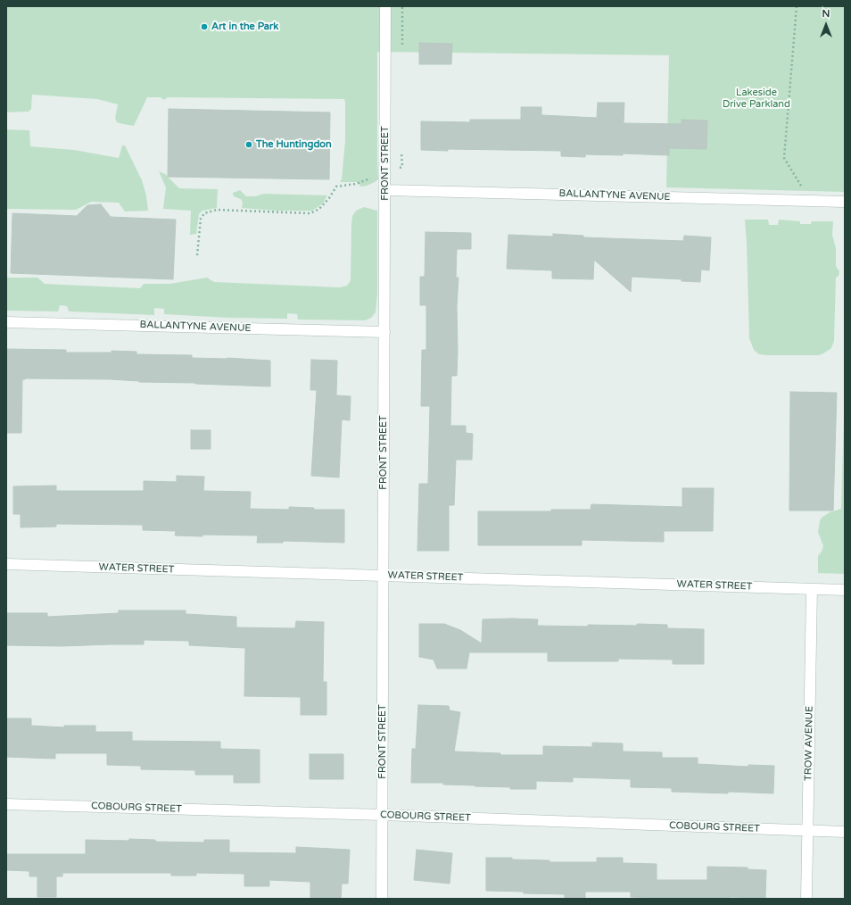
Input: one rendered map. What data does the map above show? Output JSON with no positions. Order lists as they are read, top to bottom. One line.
{"streets":{"street":["FRONT STREET","BALLANTYNE AVENUE","WATER STREET","TROW AVENUE","COBOURG STREET"]},"crossings":[["FRONT STREET","BALLANTYNE AVENUE"],["FRONT STREET","WATER STREET"],["FRONT STREET","COBOURG STREET"],["WATER STREET","TROW AVENUE"],["TROW AVENUE","COBOURG STREET"]],"parks":["Lakeside Drive Parkland"],"places":["Art in the Park","The Huntingdon"],"north":"top"}
